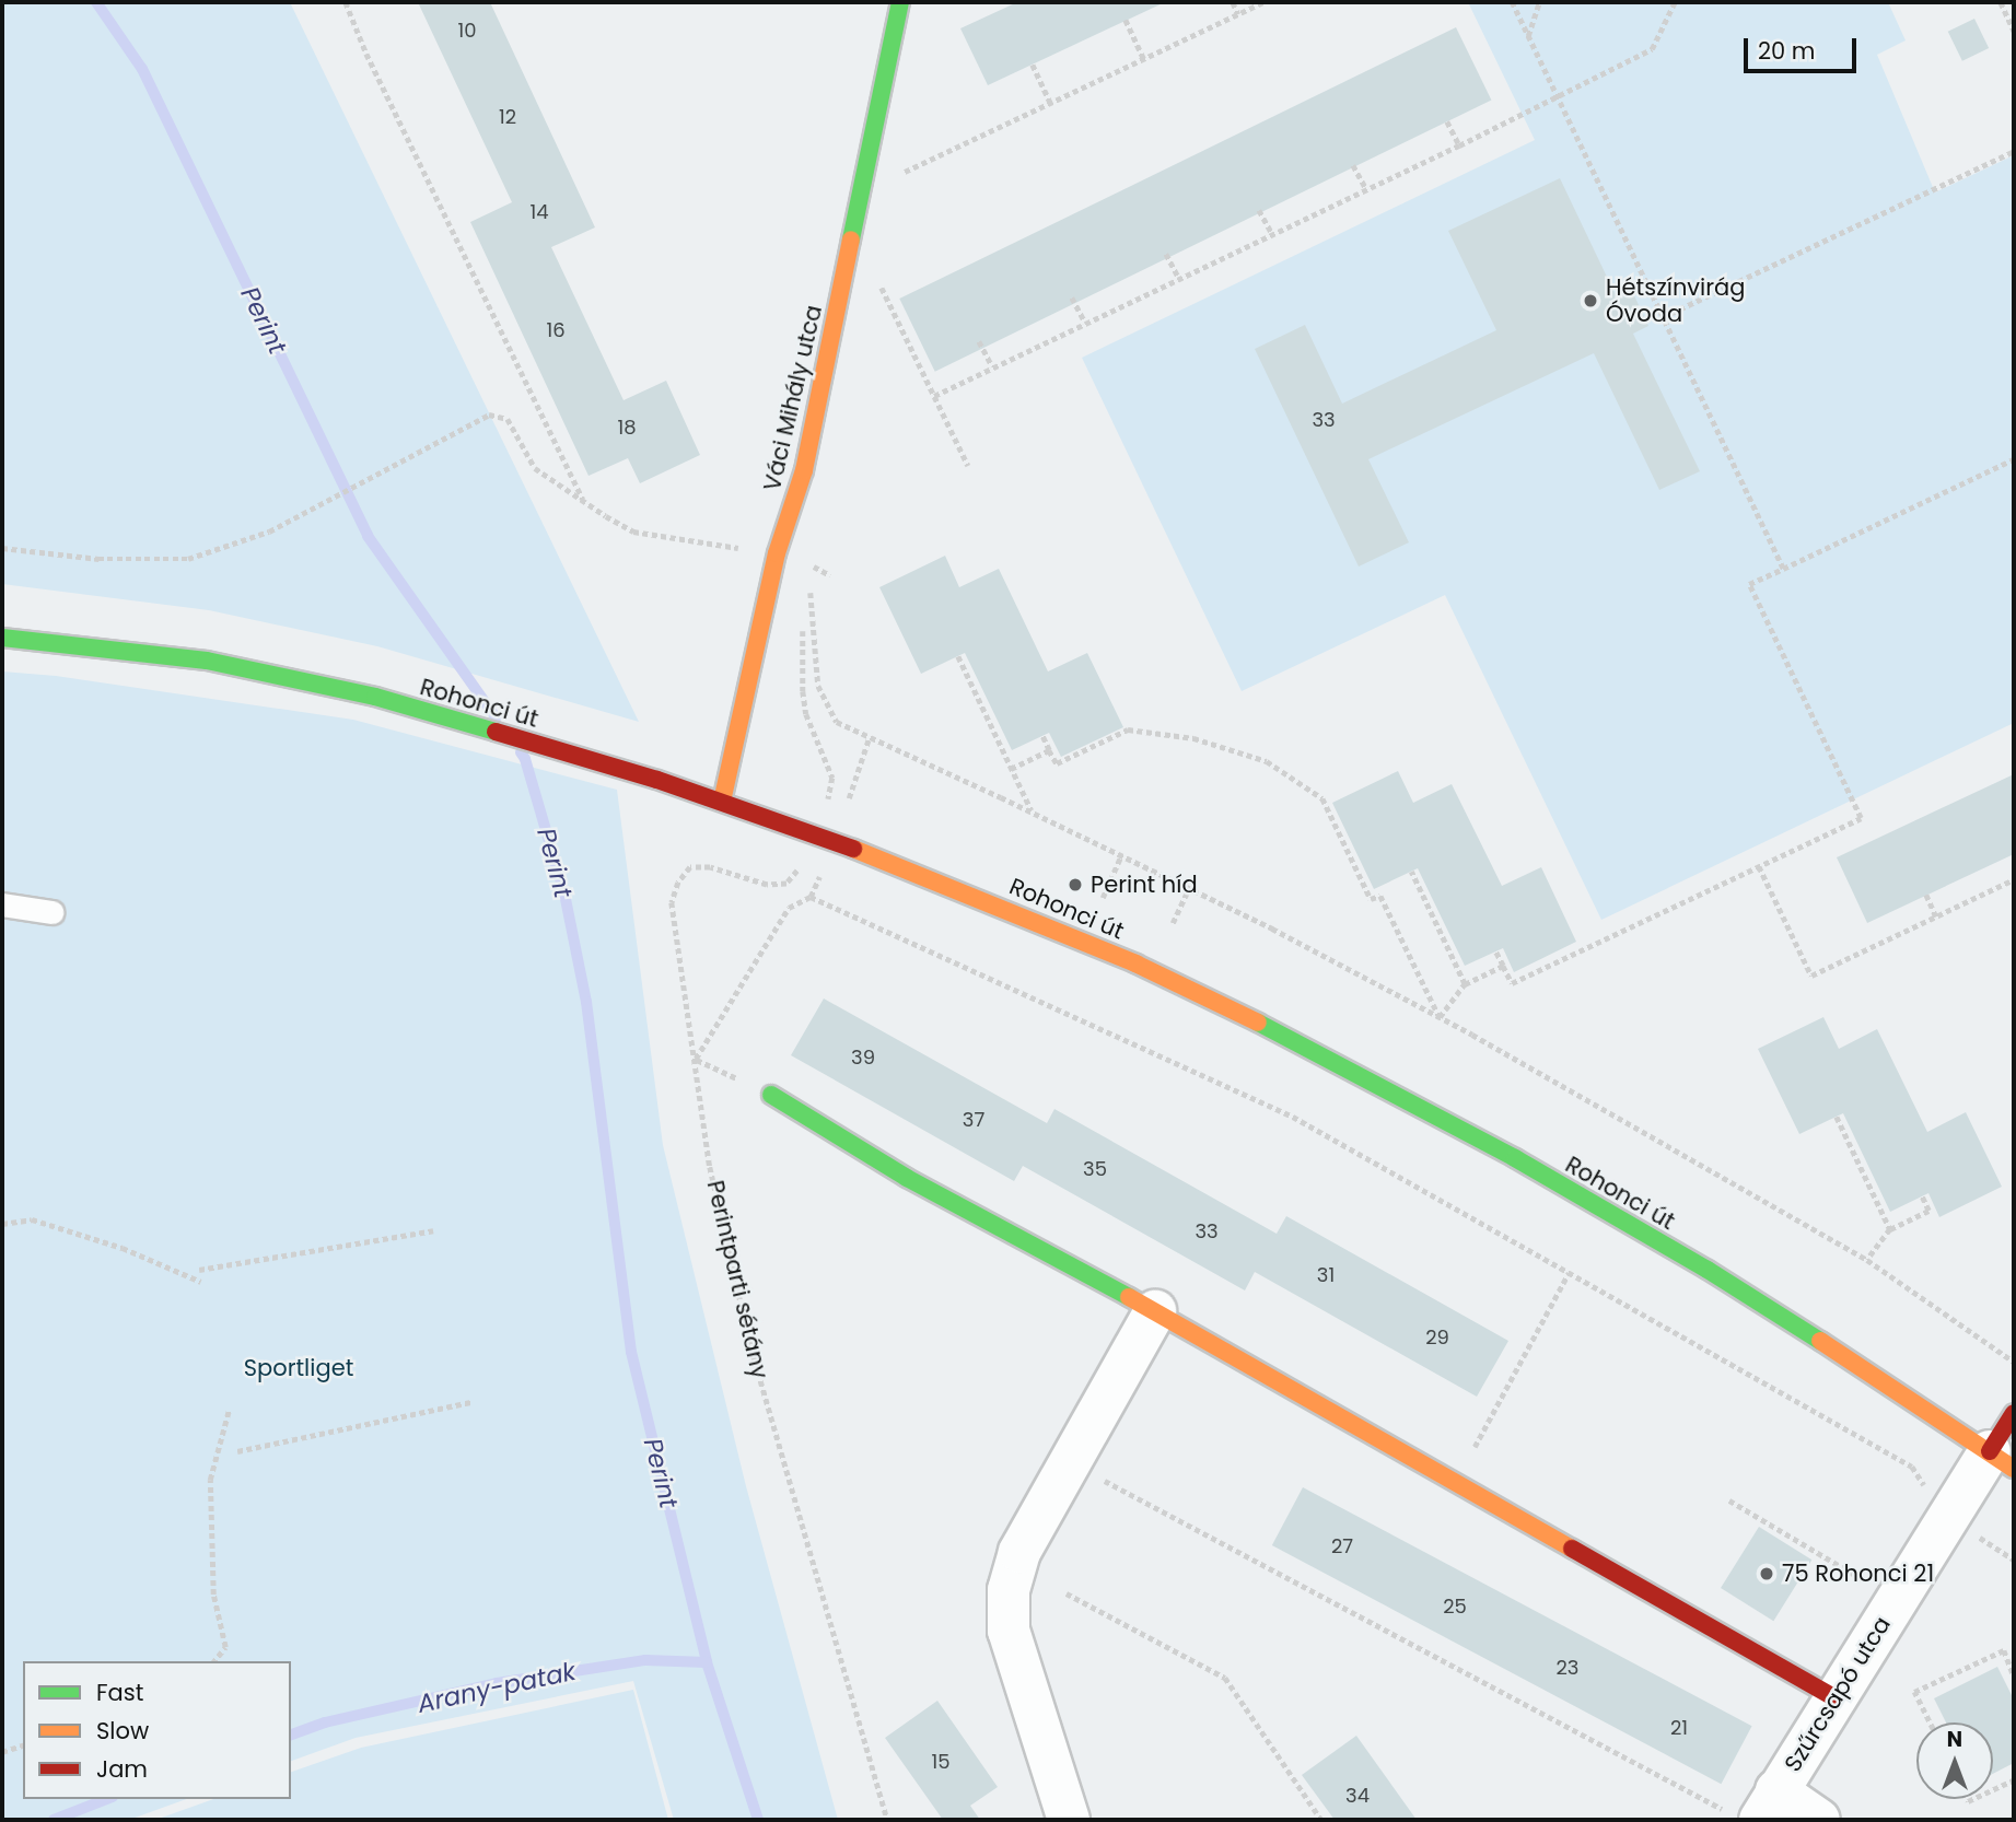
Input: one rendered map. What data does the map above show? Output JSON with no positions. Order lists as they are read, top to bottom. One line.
{"streets":{"main road":["Váci Mihály utca","Rohonci út","Szűrcsapó utca"],"path":["Perintparti sétány"]},"crossings":[["Váci Mihály utca","Rohonci út"],["Rohonci út","Szűrcsapó utca"]],"water":["Perint","Arany-patak"],"parks":["Sportliget"],"places":["Hétszínvirág Óvoda","Perint híd","75 Rohonci 21"],"house_numbers":["10","12","14","16","33","18","39","37","35","33","31","29","27","25","23","21","15","34"],"legend":["Fast","Slow","Jam"],"scale_bar":"20 m","north":"top"}
